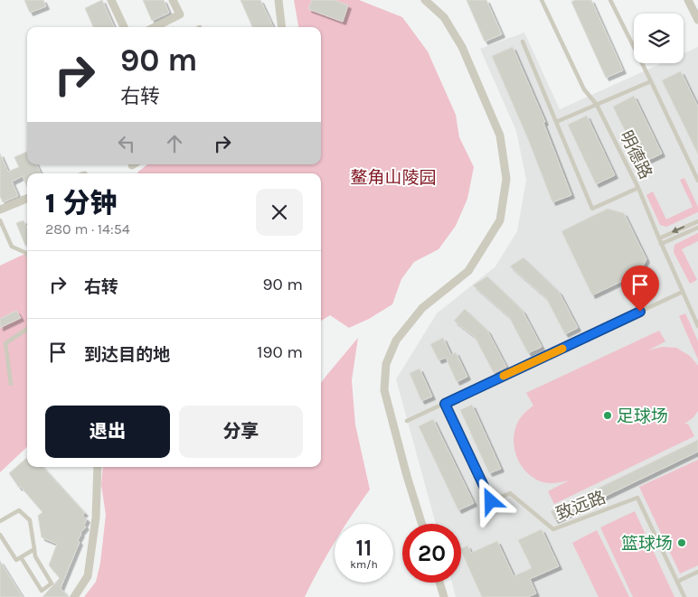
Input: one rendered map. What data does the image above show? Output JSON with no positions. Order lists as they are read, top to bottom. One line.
{"streets":{"lane":["明德路","致远路"]},"parks":["鳌角山陵园"],"places":["足球场","篮球场"],"page":{"turn":["90 m","右转"],"heading":["1 分钟","280 m · 14:54"],"list":[{"name":"右转","value":"90 m"},{"name":"到达目的地","value":"190 m"}],"buttons":["退出","分享"],"speed":"11 km/h","limit":"20"}}
